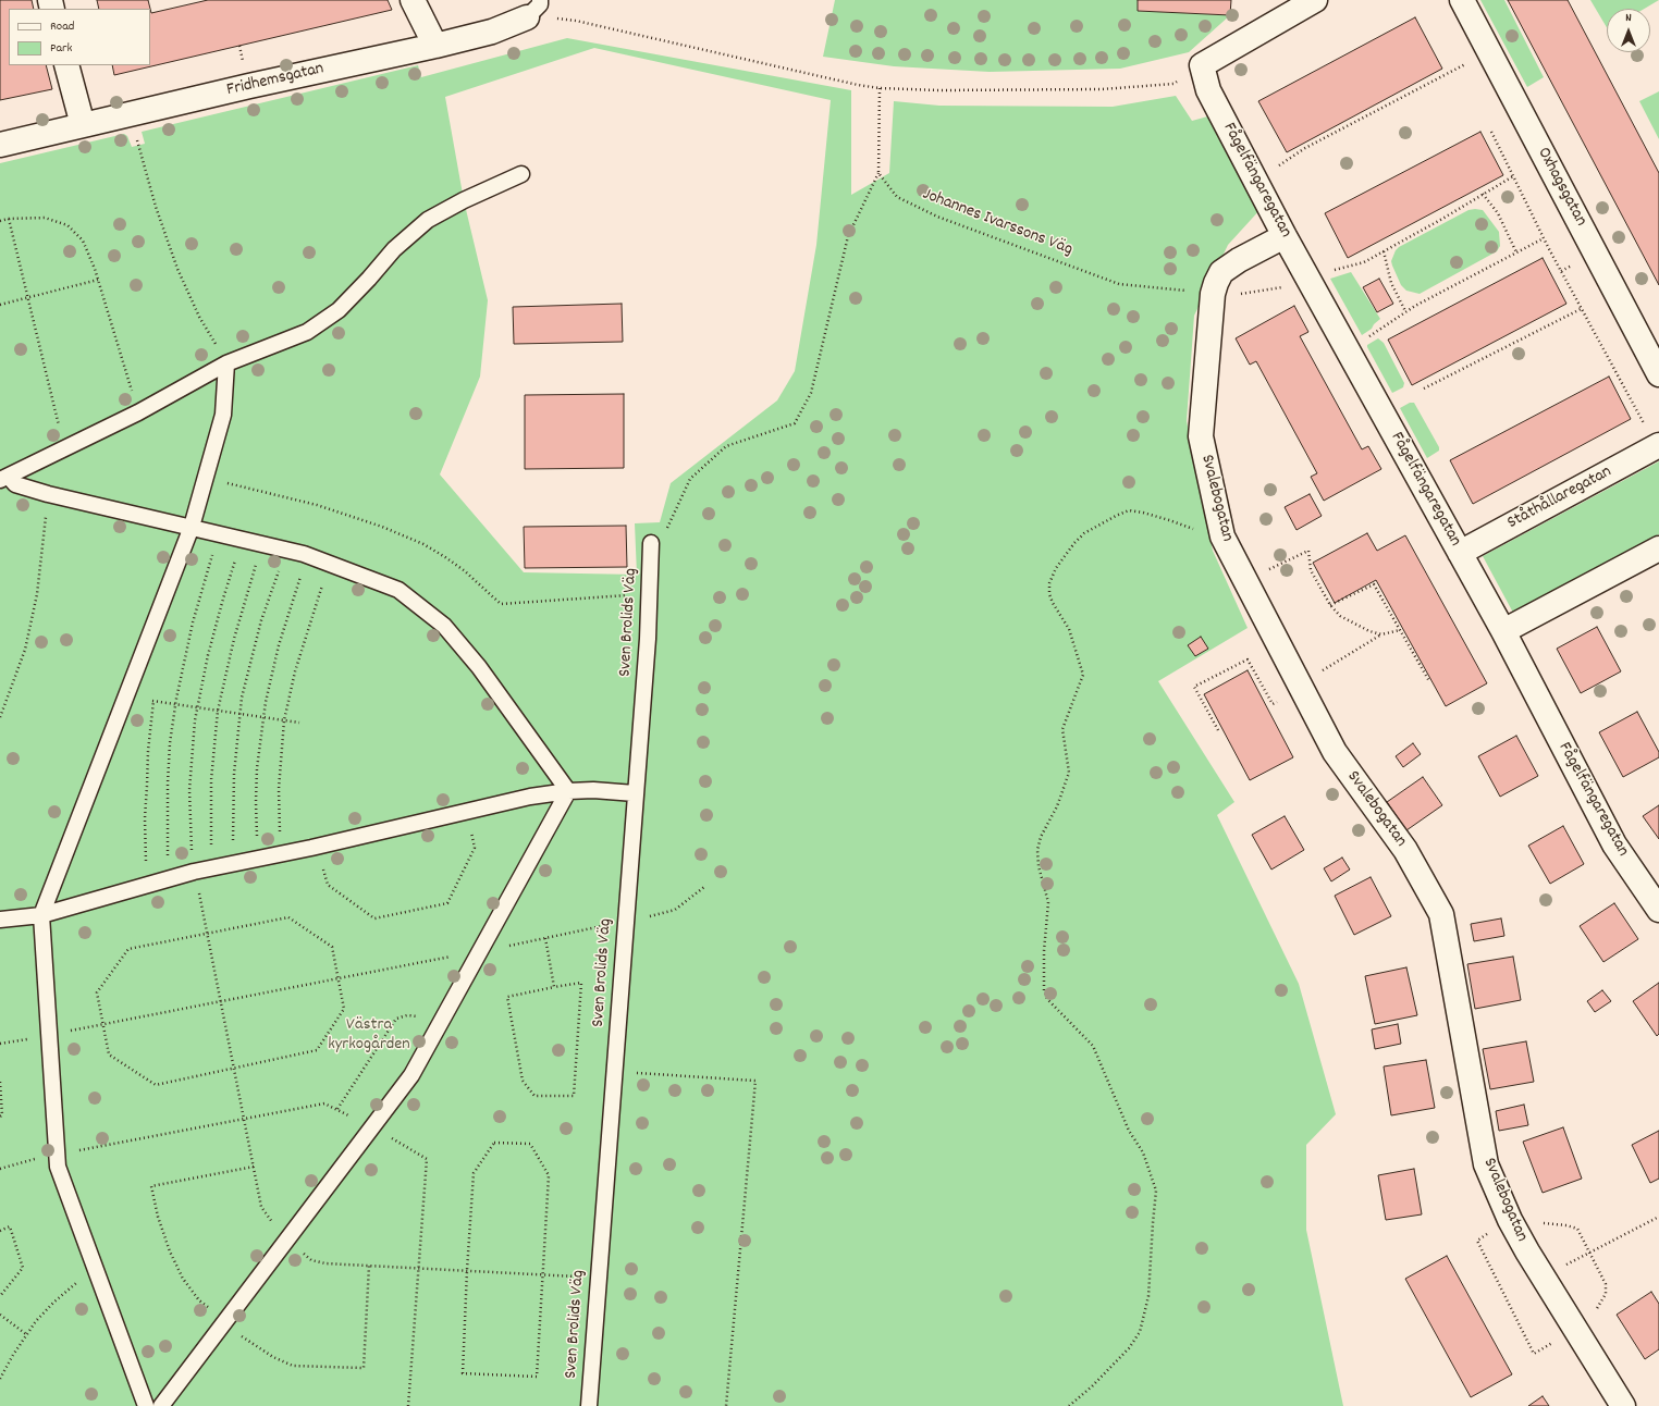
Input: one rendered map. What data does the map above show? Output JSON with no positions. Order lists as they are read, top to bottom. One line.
{"streets":{"street":["Fridhemsgatan","Fågelfängaregatan","Oxhagsgatan","Svalebogatan","Ståthållaregatan"],"lane":["Sven Brolids Väg"],"path":["Johannes Ivarssons Väg"]},"crossings":[["Fågelfängaregatan","Johannes Ivarssons Väg"],["Fågelfängaregatan","Svalebogatan"],["Fågelfängaregatan","Ståthållaregatan"],["Johannes Ivarssons Väg","Svalebogatan"]],"parks":["Västra kyrkogården"],"legend":["Road","Park"],"north":"top"}
